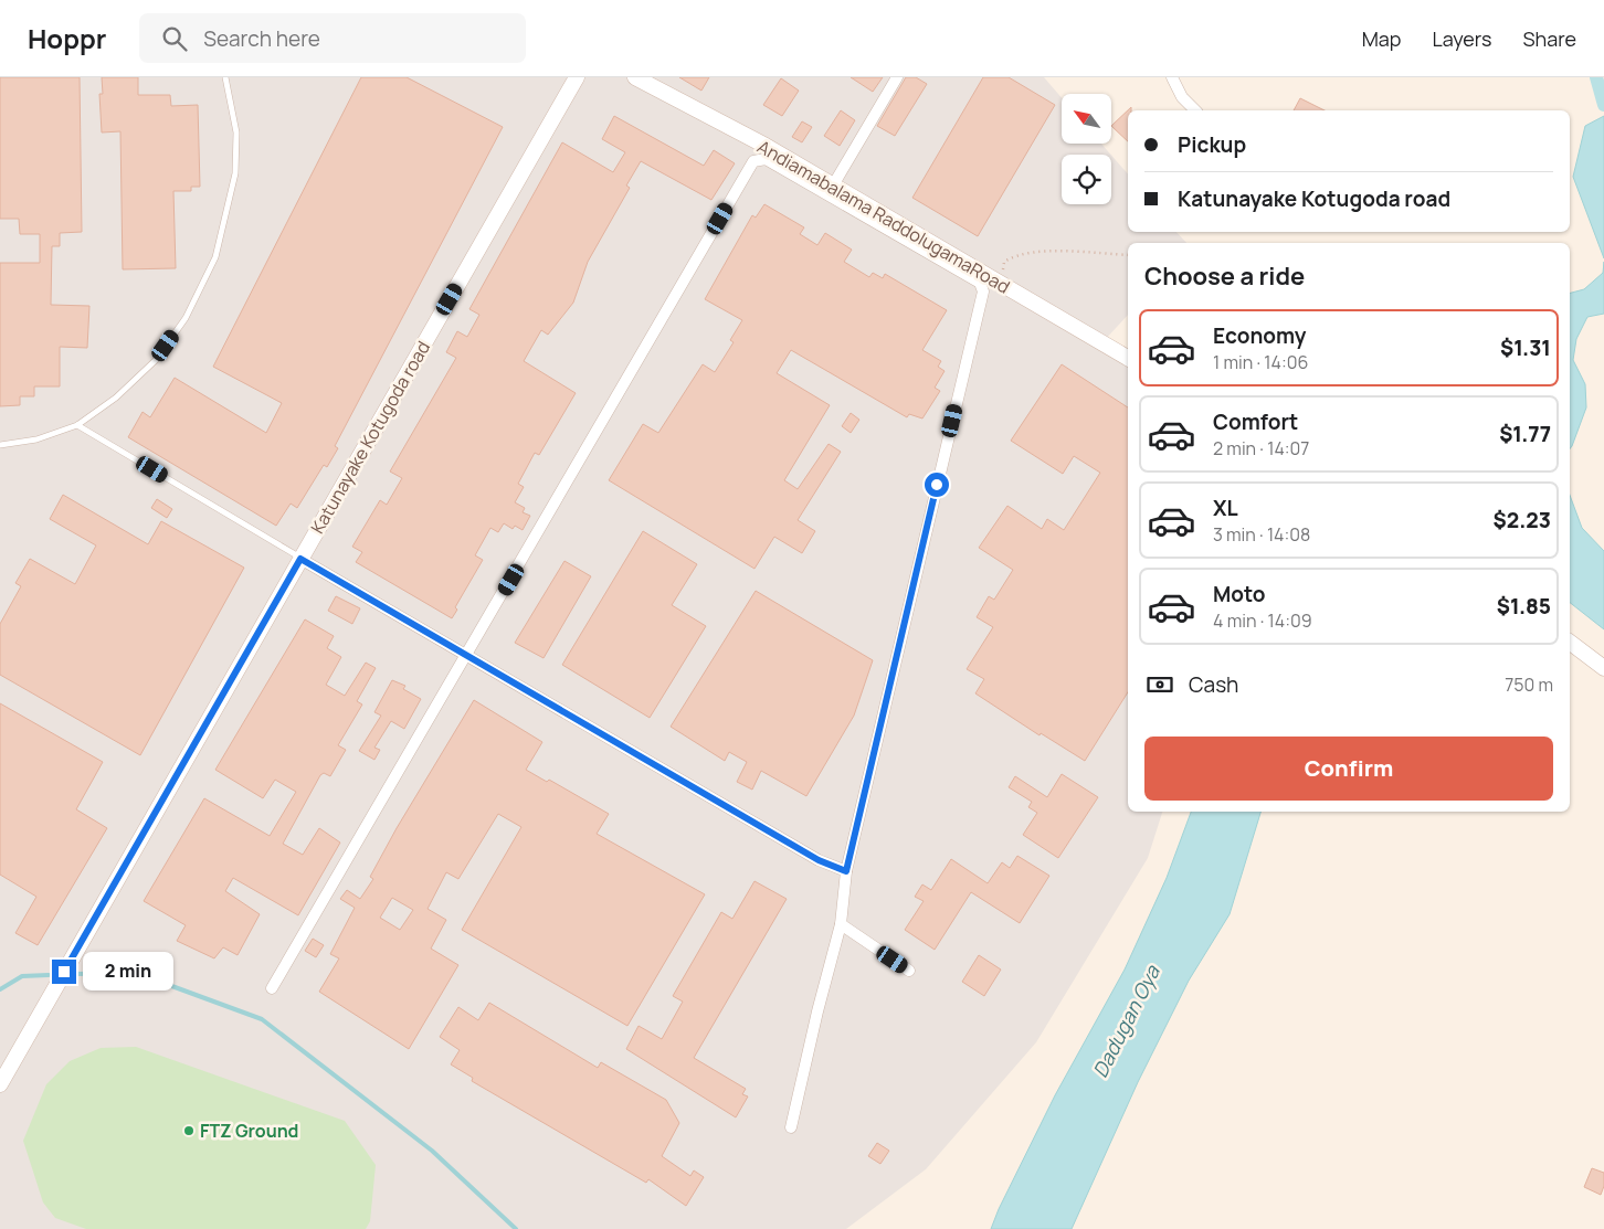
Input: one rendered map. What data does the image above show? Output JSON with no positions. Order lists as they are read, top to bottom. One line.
{"streets":{"main road":["Andiamabalama RaddolugamaRoad","Katunayake Kotugoda road"]},"water":["Dadugan Oya"],"places":["FTZ Ground"],"north":"top left","page":{"header":"Hoppr","search":"Search here","nav":["Map","Layers","Share"],"banner":["Pickup","Katunayake Kotugoda road"],"heading":"Choose a ride","list":[{"name":"Economy","note":"1 min · 14:06","value":"$1.31"},{"name":"Comfort","note":"2 min · 14:07","value":"$1.77"},{"name":"XL","note":"3 min · 14:08","value":"$2.23"},{"name":"Moto","note":"4 min · 14:09","value":"$1.85"}],"pay":["Cash","750 m"],"buttons":"Confirm","bubble":"2 min"}}
